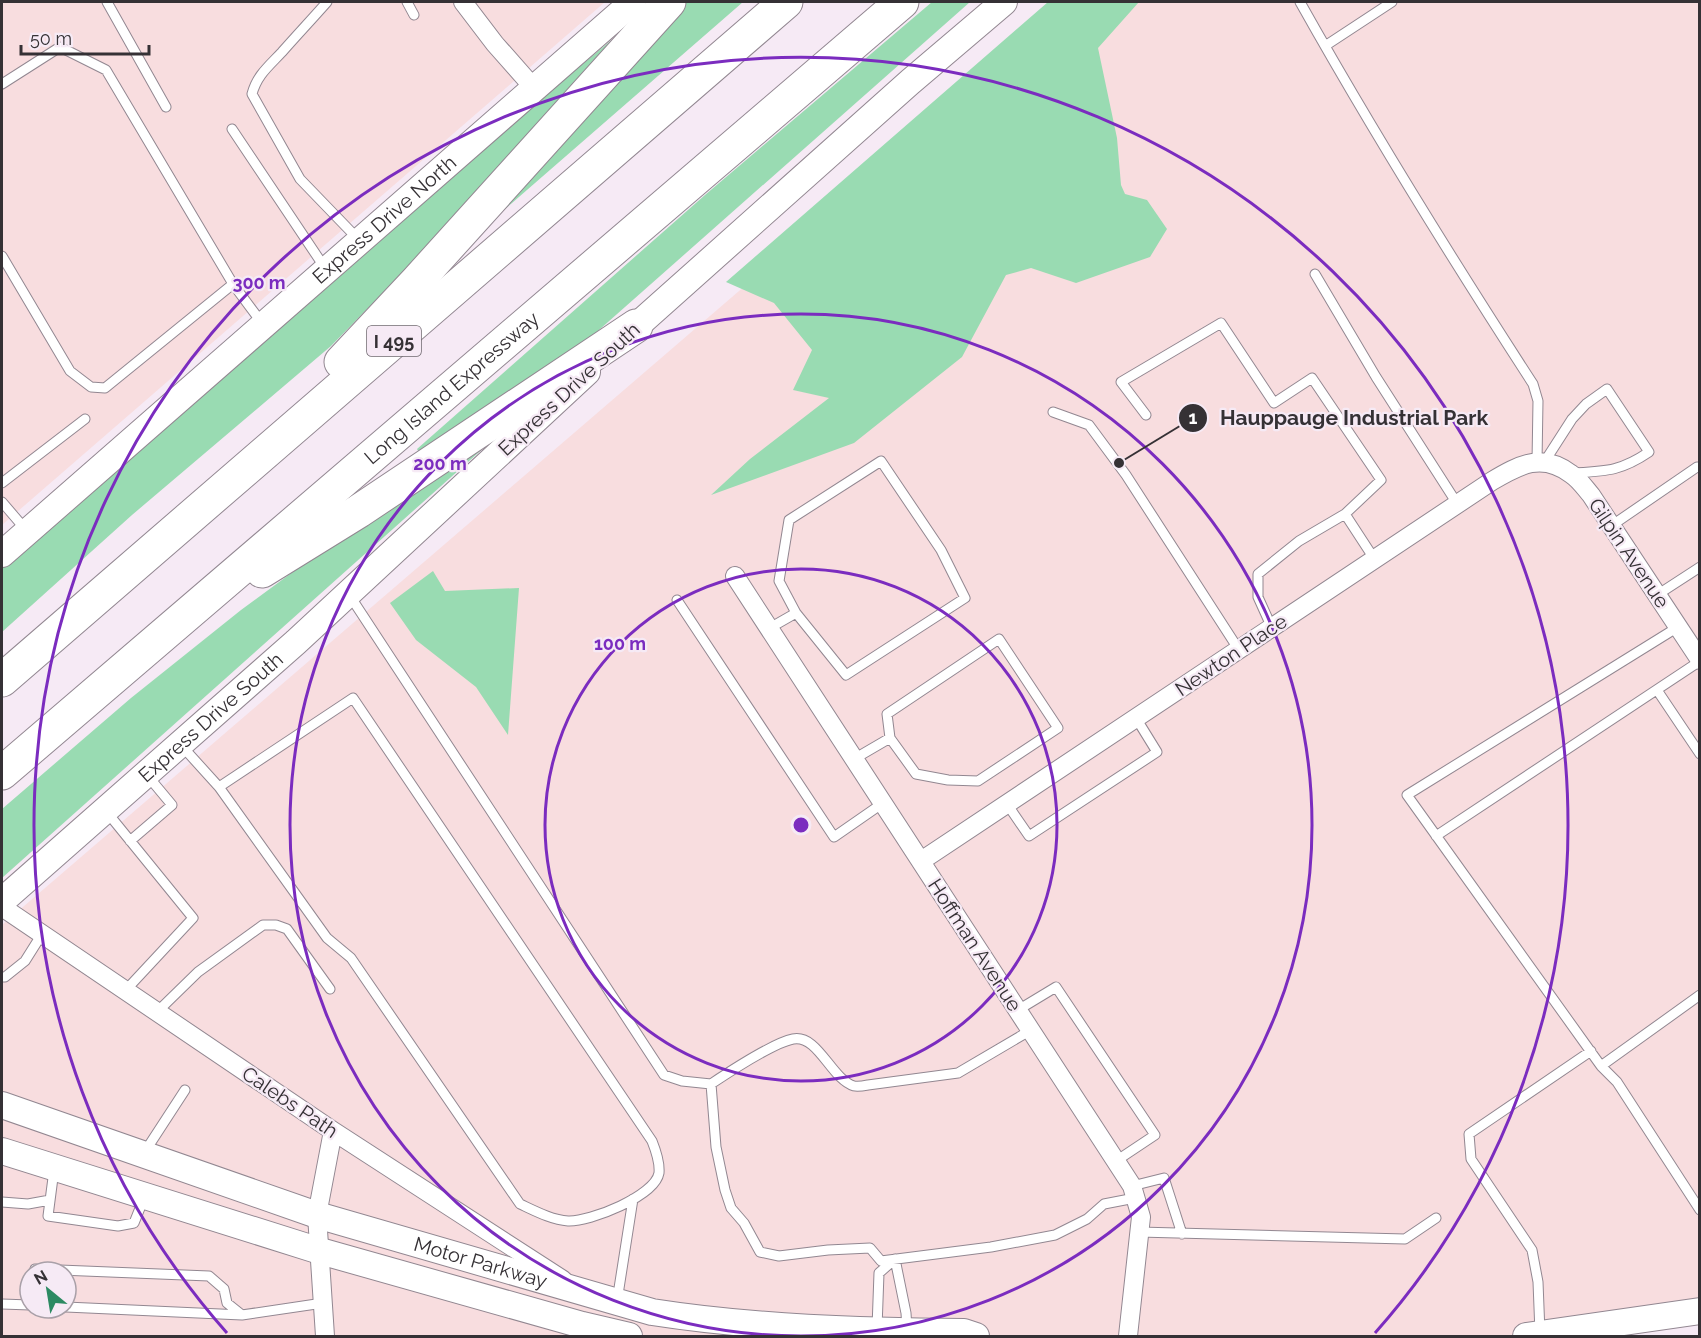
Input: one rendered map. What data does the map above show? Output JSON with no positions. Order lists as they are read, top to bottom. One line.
{"streets":{"highway":["I 495","Long Island Expressway"],"main road":["Express Drive North","Express Drive South","Motor Parkway"],"street":["Gilpin Avenue","Newton Place","Hoffman Avenue","Calebs Path"]},"crossings":[["Gilpin Avenue","Newton Place"],["Newton Place","Hoffman Avenue"],["Calebs Path","Motor Parkway"]],"places":["Hauppauge Industrial Park"],"scale_bar":"50 m","north":"top left","rings":["300 m","200 m","100 m"]}
